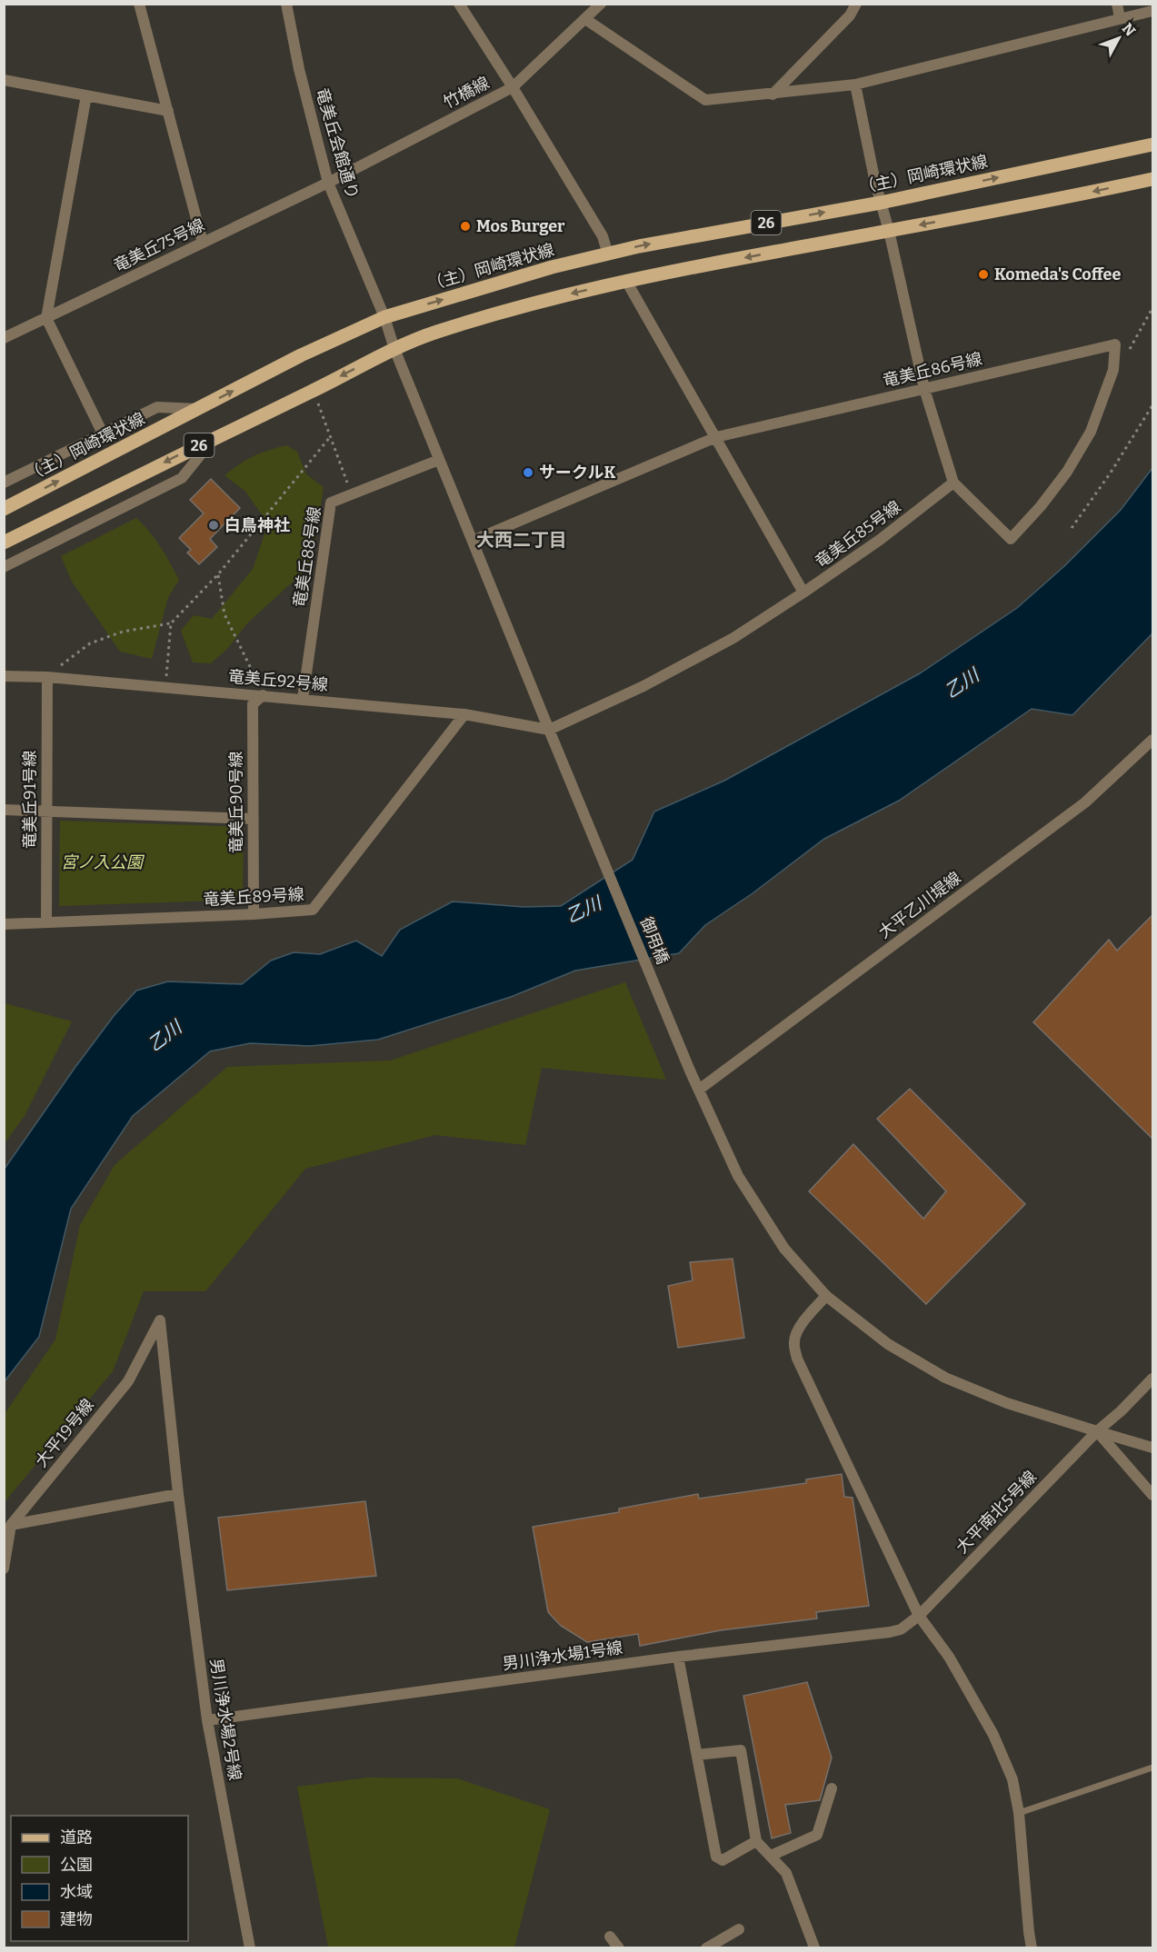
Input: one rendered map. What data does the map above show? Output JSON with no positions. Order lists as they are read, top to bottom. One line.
{"streets":{"main road":["（主）岡崎環状線","26"],"street":["竹橋線","竜美丘会館通り","竜美丘75号線","竜美丘86号線","竜美丘85号線","竜美丘88号線","竜美丘92号線","竜美丘91号線","竜美丘90号線","竜美丘89号線","大平乙川堤線","御用橋","大平19号線","大平南北5号線","男川浄水場1号線","男川浄水場2号線"]},"crossings":[["竹橋線","竜美丘会館通り"],["竹橋線","竜美丘75号線"],["竜美丘会館通り","（主）岡崎環状線"],["竜美丘会館通り","26"],["竜美丘会館通り","竜美丘75号線"],["竜美丘会館通り","竜美丘86号線"],["竜美丘会館通り","竜美丘88号線"],["竜美丘会館通り","御用橋"],["竜美丘86号線","竜美丘85号線"],["竜美丘86号線","御用橋"],["竜美丘85号線","竜美丘92号線"],["竜美丘85号線","御用橋"],["竜美丘88号線","竜美丘92号線"],["竜美丘92号線","竜美丘91号線"],["竜美丘92号線","竜美丘90号線"],["竜美丘92号線","竜美丘89号線"],["竜美丘92号線","御用橋"],["竜美丘91号線","竜美丘89号線"],["竜美丘90号線","竜美丘89号線"],["大平乙川堤線","御用橋"],["御用橋","大平南北5号線"],["大平19号線","男川浄水場2号線"],["大平南北5号線","男川浄水場1号線"],["男川浄水場1号線","男川浄水場2号線"]],"districts":["大西二丁目"],"water":["乙川"],"parks":["宮ノ入公園"],"places":["Mos Burger","Komeda's Coffee","サークルK","白鳥神社"],"legend":["道路","公園","水域","建物"],"north":"top right"}
